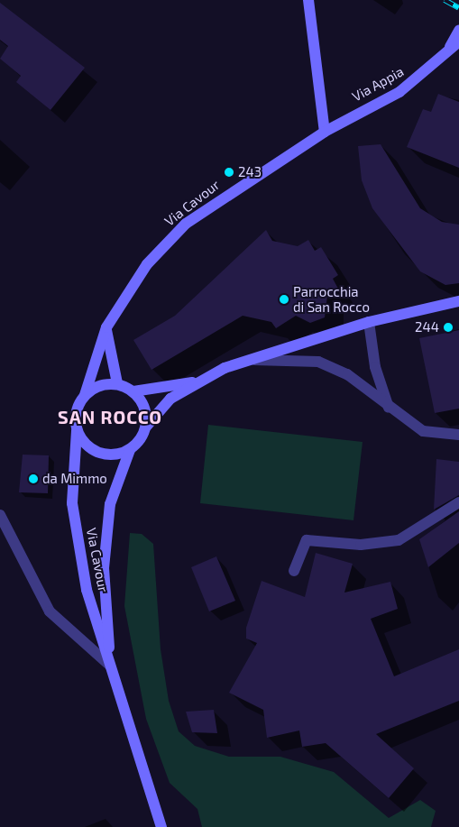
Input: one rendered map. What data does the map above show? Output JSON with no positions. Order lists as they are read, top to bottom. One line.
{"streets":{"main road":["Via Appia","Via Cavour"]},"crossings":[["Via Appia","Via Cavour"]],"districts":["SAN ROCCO"],"places":["243","Parrocchia di San Rocco","244","da Mimmo"]}
